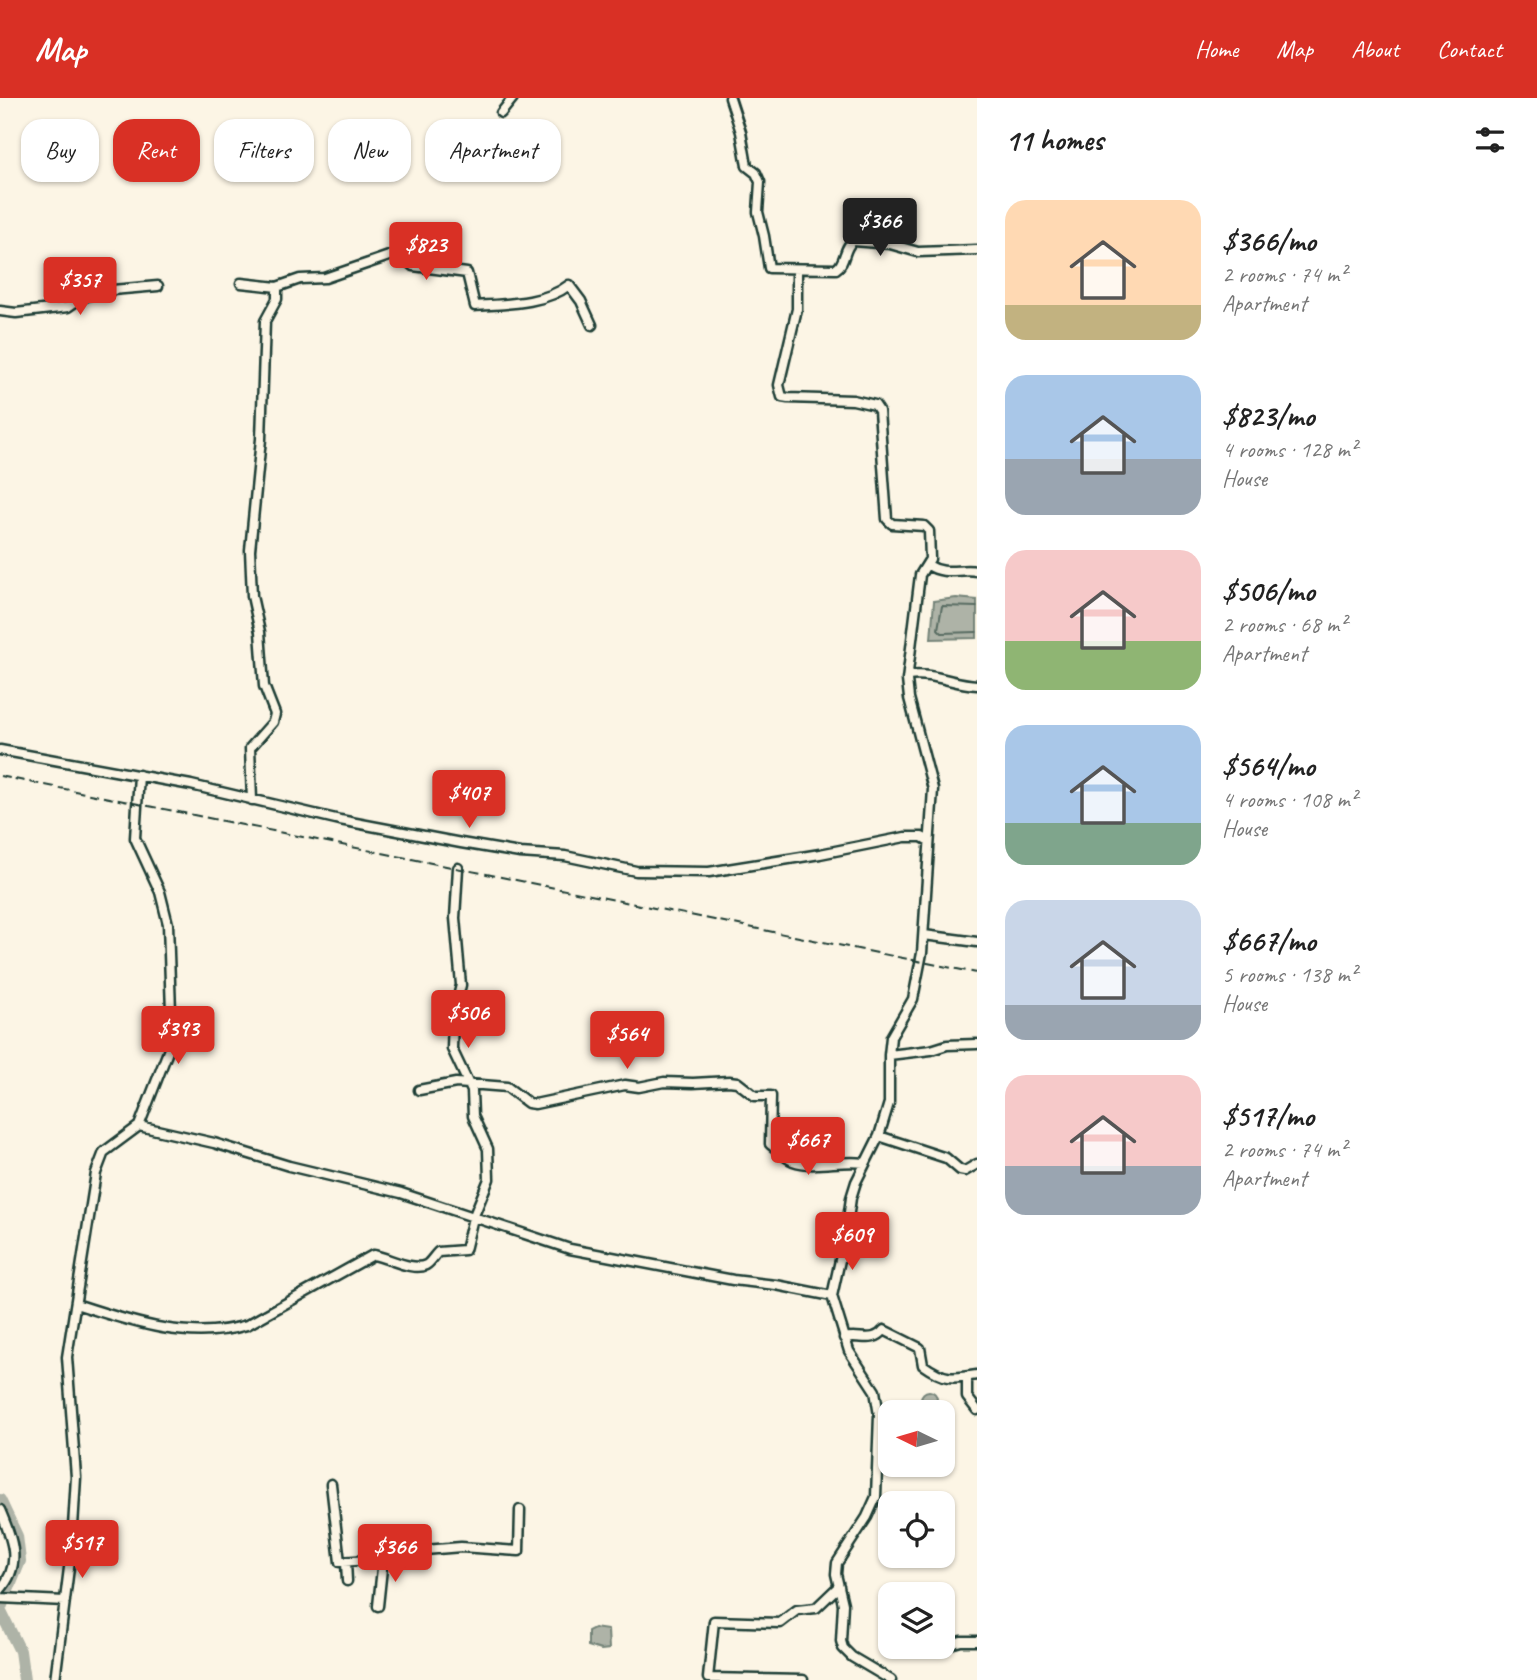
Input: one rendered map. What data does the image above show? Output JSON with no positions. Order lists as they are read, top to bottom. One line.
{"north":"left","page":{"header":"Map","nav":["Home","Map","About","Contact"],"heading":"11 homes","chip":["Buy","Rent","Filters","New","Apartment"],"list":[{"name":"$366/mo","note":"2 rooms · 74 m² · Apartment"},{"name":"$823/mo","note":"4 rooms · 128 m² · House"},{"name":"$506/mo","note":"2 rooms · 68 m² · Apartment"},{"name":"$564/mo","note":"4 rooms · 108 m² · House"},{"name":"$667/mo","note":"5 rooms · 138 m² · House"},{"name":"$517/mo","note":"2 rooms · 74 m² · Apartment"}],"price":["$366","$823","$357","$407","$506","$393","$564","$667","$609","$517","$366"]}}
